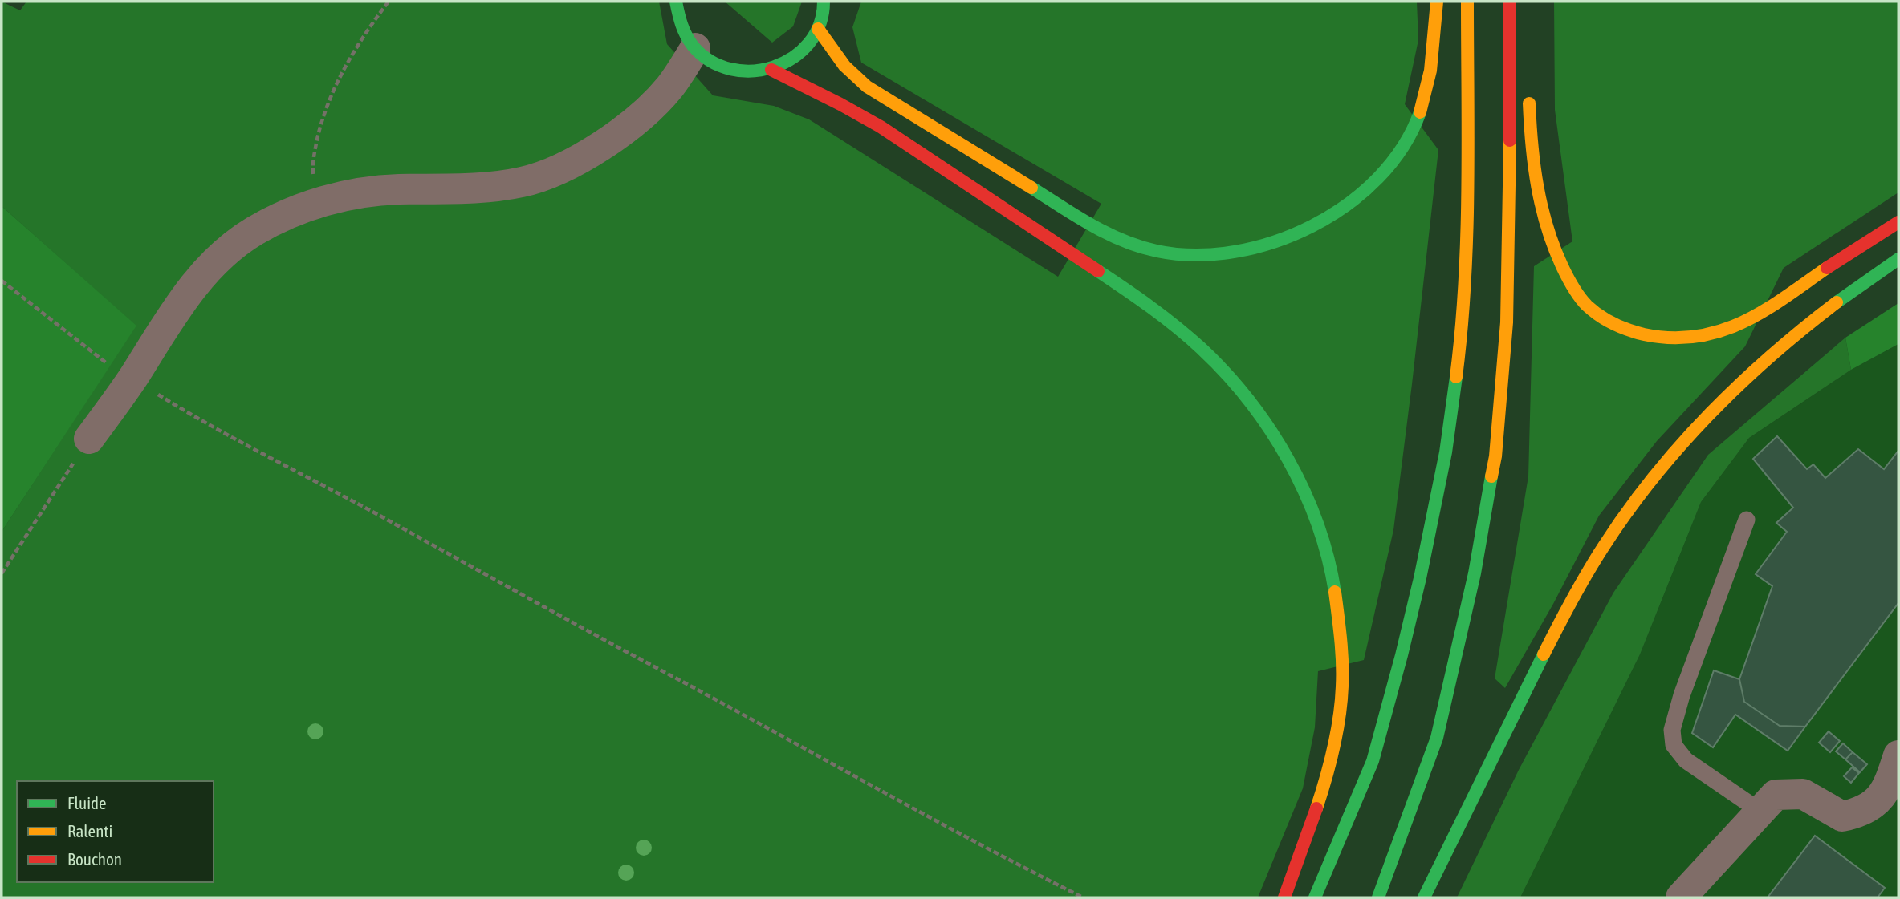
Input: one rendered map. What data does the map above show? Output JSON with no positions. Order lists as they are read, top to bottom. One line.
{"legend":["Fluide","Ralenti","Bouchon"]}
